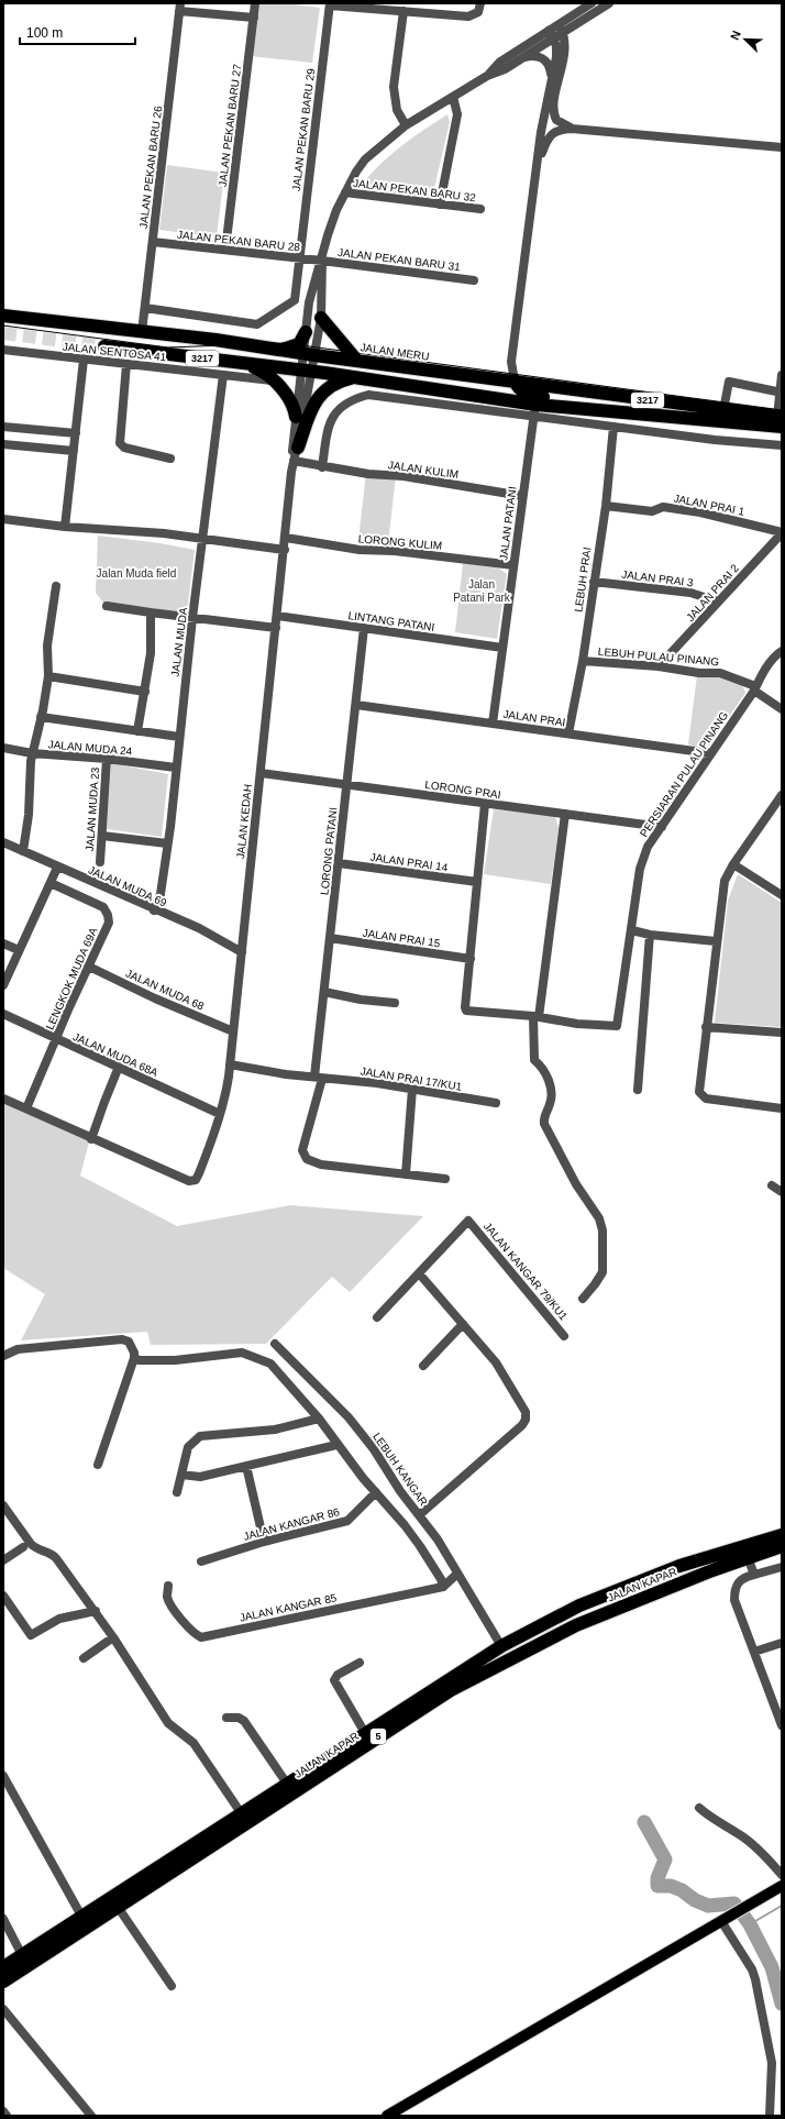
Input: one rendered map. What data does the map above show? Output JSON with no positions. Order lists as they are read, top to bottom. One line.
{"streets":{"highway":["JALAN MERU","3217","JALAN KAPAR","5"],"street":["JALAN PEKAN BARU 27","JALAN PEKAN BARU 29","JALAN PEKAN BARU 26","JALAN PEKAN BARU 32","JALAN PEKAN BARU 28","JALAN PEKAN BARU 31","JALAN SENTOSA 41","JALAN KULIM","JALAN PRAI 1","JALAN PATANI","LORONG KULIM","JALAN PRAI 3","LEBUH PRAI","JALAN PRAI 2","LINTANG PATANI","JALAN MUDA","LEBUH PULAU PINANG","JALAN PRAI","JALAN MUDA 24","PERSIARAN PULAU PINANG","LORONG PRAI","JALAN MUDA 23","JALAN KEDAH","LORONG PATANI","JALAN PRAI 14","JALAN MUDA 69","JALAN PRAI 15","LENGKOK MUDA 69A","JALAN MUDA 68","JALAN MUDA 68A","JALAN PRAI 17/KU1","JALAN KANGAR 79/KU1","LEBUH KANGAR","JALAN KANGAR 86","JALAN KANGAR 85"]},"crossings":[["JALAN PEKAN BARU 27","JALAN PEKAN BARU 28"],["JALAN PEKAN BARU 29","JALAN PEKAN BARU 26"],["JALAN PEKAN BARU 29","JALAN PEKAN BARU 28"],["JALAN PEKAN BARU 26","JALAN PEKAN BARU 28"],["JALAN PEKAN BARU 26","JALAN MERU"],["JALAN PEKAN BARU 28","JALAN PEKAN BARU 31"],["JALAN SENTOSA 41","JALAN MUDA"],["JALAN MERU","3217"],["3217","JALAN PATANI"],["JALAN KULIM","JALAN PATANI"],["JALAN KULIM","JALAN KEDAH"],["JALAN PRAI 1","LEBUH PRAI"],["JALAN PRAI 1","JALAN PRAI 2"],["JALAN PATANI","LORONG KULIM"],["JALAN PATANI","LINTANG PATANI"],["JALAN PATANI","JALAN PRAI"],["LORONG KULIM","JALAN KEDAH"],["JALAN PRAI 3","LEBUH PRAI"],["JALAN PRAI 3","JALAN PRAI 2"],["LEBUH PRAI","LEBUH PULAU PINANG"],["LEBUH PRAI","JALAN PRAI"],["JALAN PRAI 2","LEBUH PULAU PINANG"],["LINTANG PATANI","JALAN KEDAH"],["LINTANG PATANI","LORONG PATANI"],["JALAN MUDA","JALAN MUDA 24"],["JALAN MUDA","JALAN MUDA 69"],["LEBUH PULAU PINANG","PERSIARAN PULAU PINANG"],["JALAN PRAI","PERSIARAN PULAU PINANG"],["JALAN PRAI","LORONG PATANI"],["JALAN MUDA 24","JALAN MUDA 23"],["PERSIARAN PULAU PINANG","LORONG PRAI"],["LORONG PRAI","JALAN KEDAH"],["LORONG PRAI","LORONG PATANI"],["JALAN KEDAH","JALAN MUDA 69"],["JALAN KEDAH","JALAN MUDA 68"],["JALAN KEDAH","JALAN MUDA 68A"],["JALAN KEDAH","JALAN PRAI 17/KU1"],["LORONG PATANI","JALAN PRAI 14"],["LORONG PATANI","JALAN PRAI 15"],["LORONG PATANI","JALAN PRAI 17/KU1"],["LENGKOK MUDA 69A","JALAN MUDA 68"],["LENGKOK MUDA 69A","JALAN MUDA 68A"],["LEBUH KANGAR","JALAN KAPAR"]],"parks":["Jalan Muda field","Jalan Patani Park"],"scale_bar":"100 m","north":"top left"}
